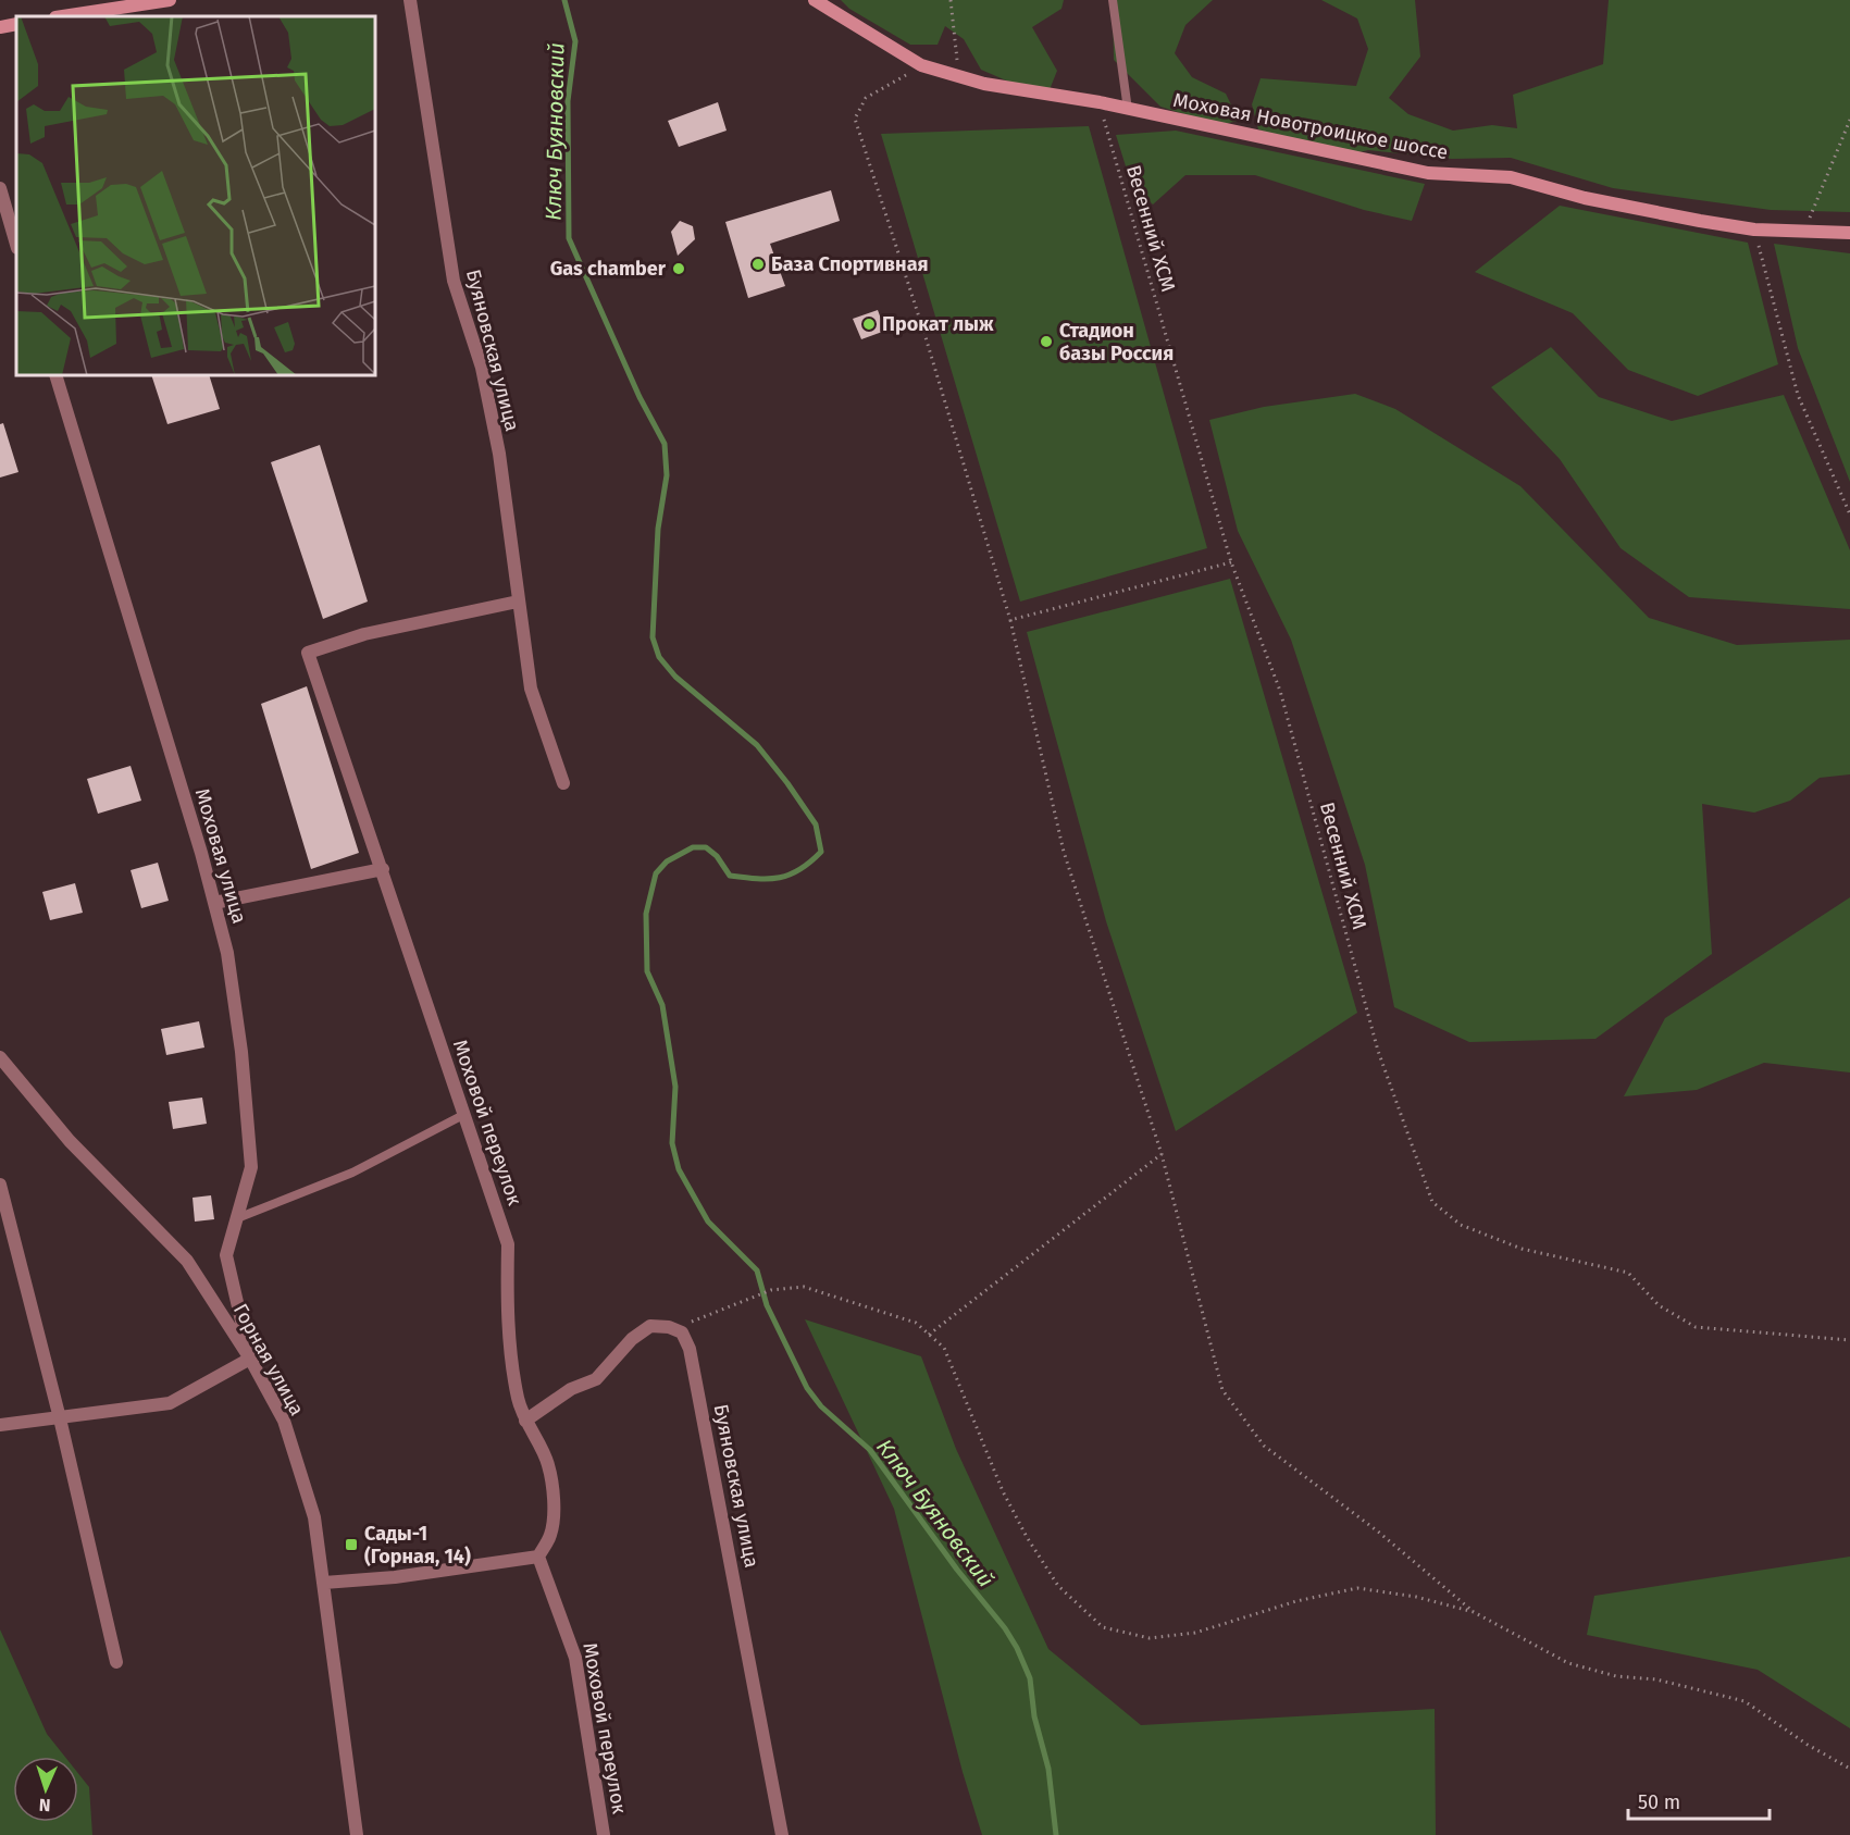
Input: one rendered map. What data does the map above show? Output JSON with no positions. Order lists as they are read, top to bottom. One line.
{"streets":{"main road":["Моховая Новотроицкое шоссе"],"street":["Буяновская улица","Моховая улица","Моховой переулок","Горная улица"],"path":["Весенний ХСМ"]},"crossings":[["Моховая Новотроицкое шоссе","Весенний ХСМ"],["Буяновская улица","Моховой переулок"],["Моховая улица","Горная улица"]],"water":["Ключ Буяновский"],"places":{"other":["База Спортивная","Gas chamber","Прокат лыж","Стадион базы Россия"],"transit":["Сады-1 (Горная, 14)"]},"scale_bar":"50 m","north":"bottom"}
